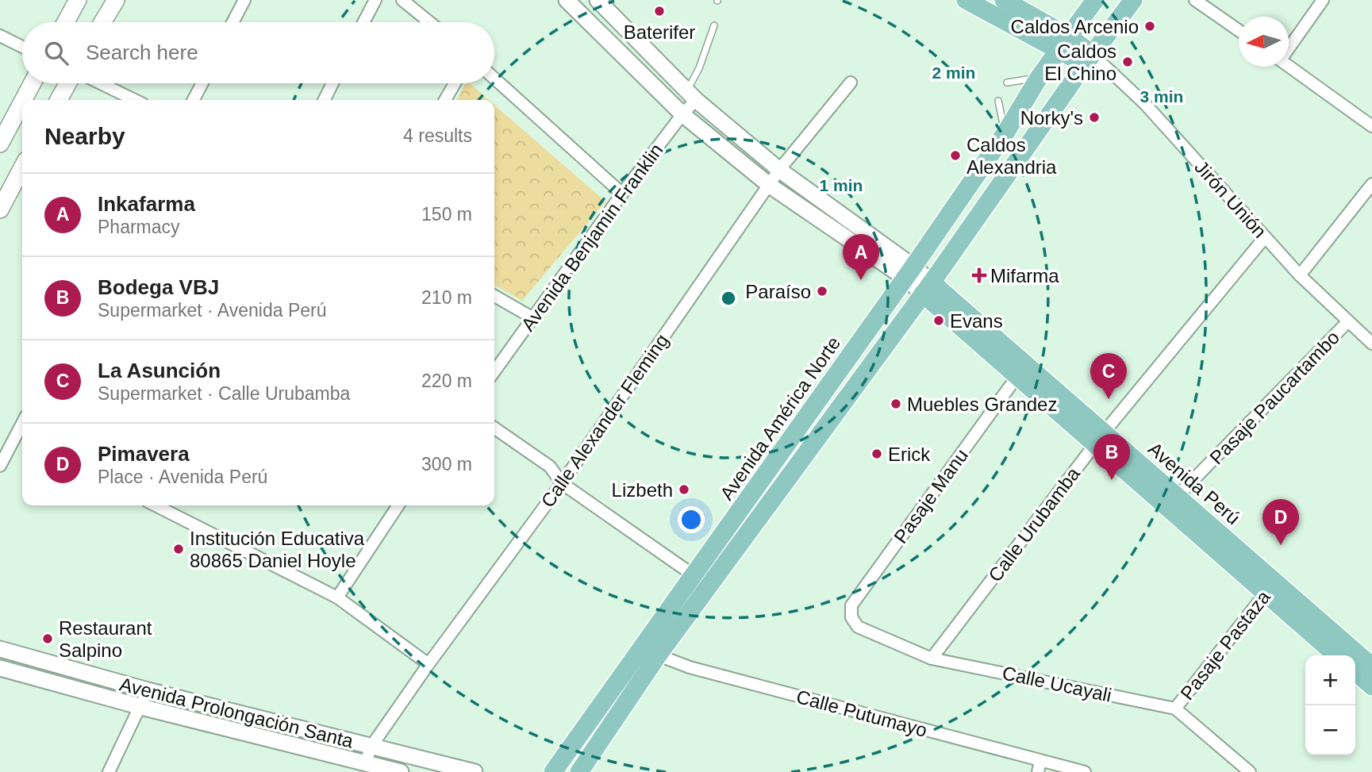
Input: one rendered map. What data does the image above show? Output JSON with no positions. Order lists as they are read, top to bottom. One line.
{"streets":{"main road":["Avenida América Norte","Avenida Perú"],"street":["Jirón Unión","Avenida Benjamin Franklin","Pasaje Paucartambo","Calle Alexander Fleming","Pasaje Manu","Calle Urubamba","Pasaje Pastaza","Calle Ucayali","Avenida Prolongación Santa","Calle Putumayo"]},"crossings":[["Jirón Unión","Pasaje Paucartambo"],["Jirón Unión","Avenida América Norte"],["Jirón Unión","Calle Urubamba"],["Pasaje Paucartambo","Avenida Perú"],["Avenida América Norte","Avenida Perú"],["Avenida América Norte","Calle Putumayo"],["Calle Alexander Fleming","Avenida Prolongación Santa"],["Avenida Perú","Pasaje Manu"],["Avenida Perú","Calle Urubamba"],["Avenida Perú","Pasaje Pastaza"],["Pasaje Manu","Calle Ucayali"],["Calle Urubamba","Calle Ucayali"],["Pasaje Pastaza","Calle Ucayali"]],"places":{"other":["Baterifer","Caldos Arcenio","Caldos El Chino","Norky's","Caldos Alexandria","Paraíso","Evans","Muebles Grandez","Erick","Lizbeth","Institución Educativa 80865 Daniel Hoyle","Restaurant Salpino"],"health":["Mifarma"]},"north":"left","page":{"search":"Search here","heading":["Nearby","4 results"],"list":[{"mark":"A","name":"Inkafarma","note":"Pharmacy","value":"150 m"},{"mark":"B","name":"Bodega VBJ","note":"Supermarket · Avenida Perú","value":"210 m"},{"mark":"C","name":"La Asunción","note":"Supermarket · Calle Urubamba","value":"220 m"},{"mark":"D","name":"Pimavera","note":"Place · Avenida Perú","value":"300 m"}],"pins":["A","C","B","D"],"map_buttons":["+","−"]},"rings":["2 min","3 min","1 min"]}
